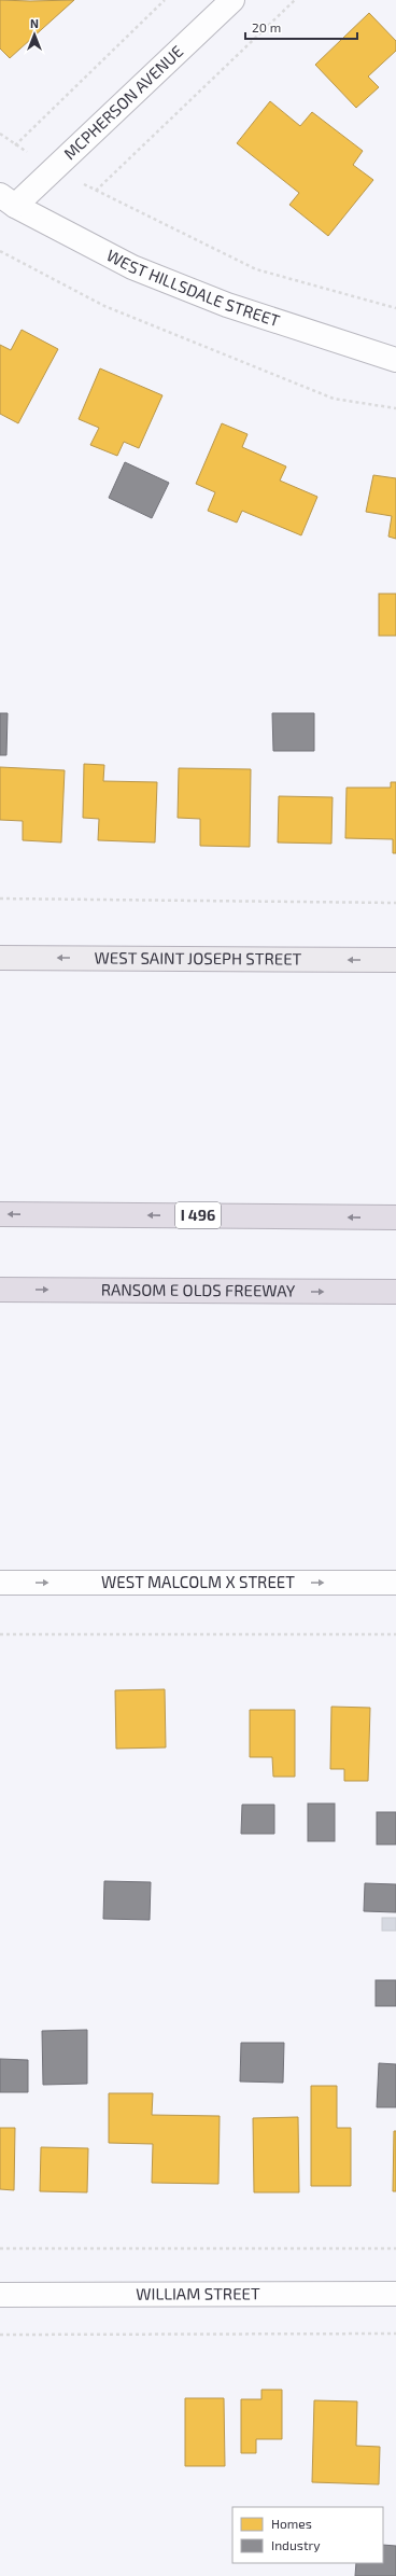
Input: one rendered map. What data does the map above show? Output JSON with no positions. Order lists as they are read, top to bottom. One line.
{"streets":{"highway":["I 496","RANSOM E OLDS FREEWAY"],"main road":["WEST SAINT JOSEPH STREET"],"street":["MCPHERSON AVENUE","WEST HILLSDALE STREET","WEST MALCOLM X STREET","WILLIAM STREET"]},"crossings":[["MCPHERSON AVENUE","WEST HILLSDALE STREET"]],"one_way":["WEST SAINT JOSEPH STREET","WEST MALCOLM X STREET"],"legend":["Homes","Industry"],"scale_bar":"20 m","north":"top"}
